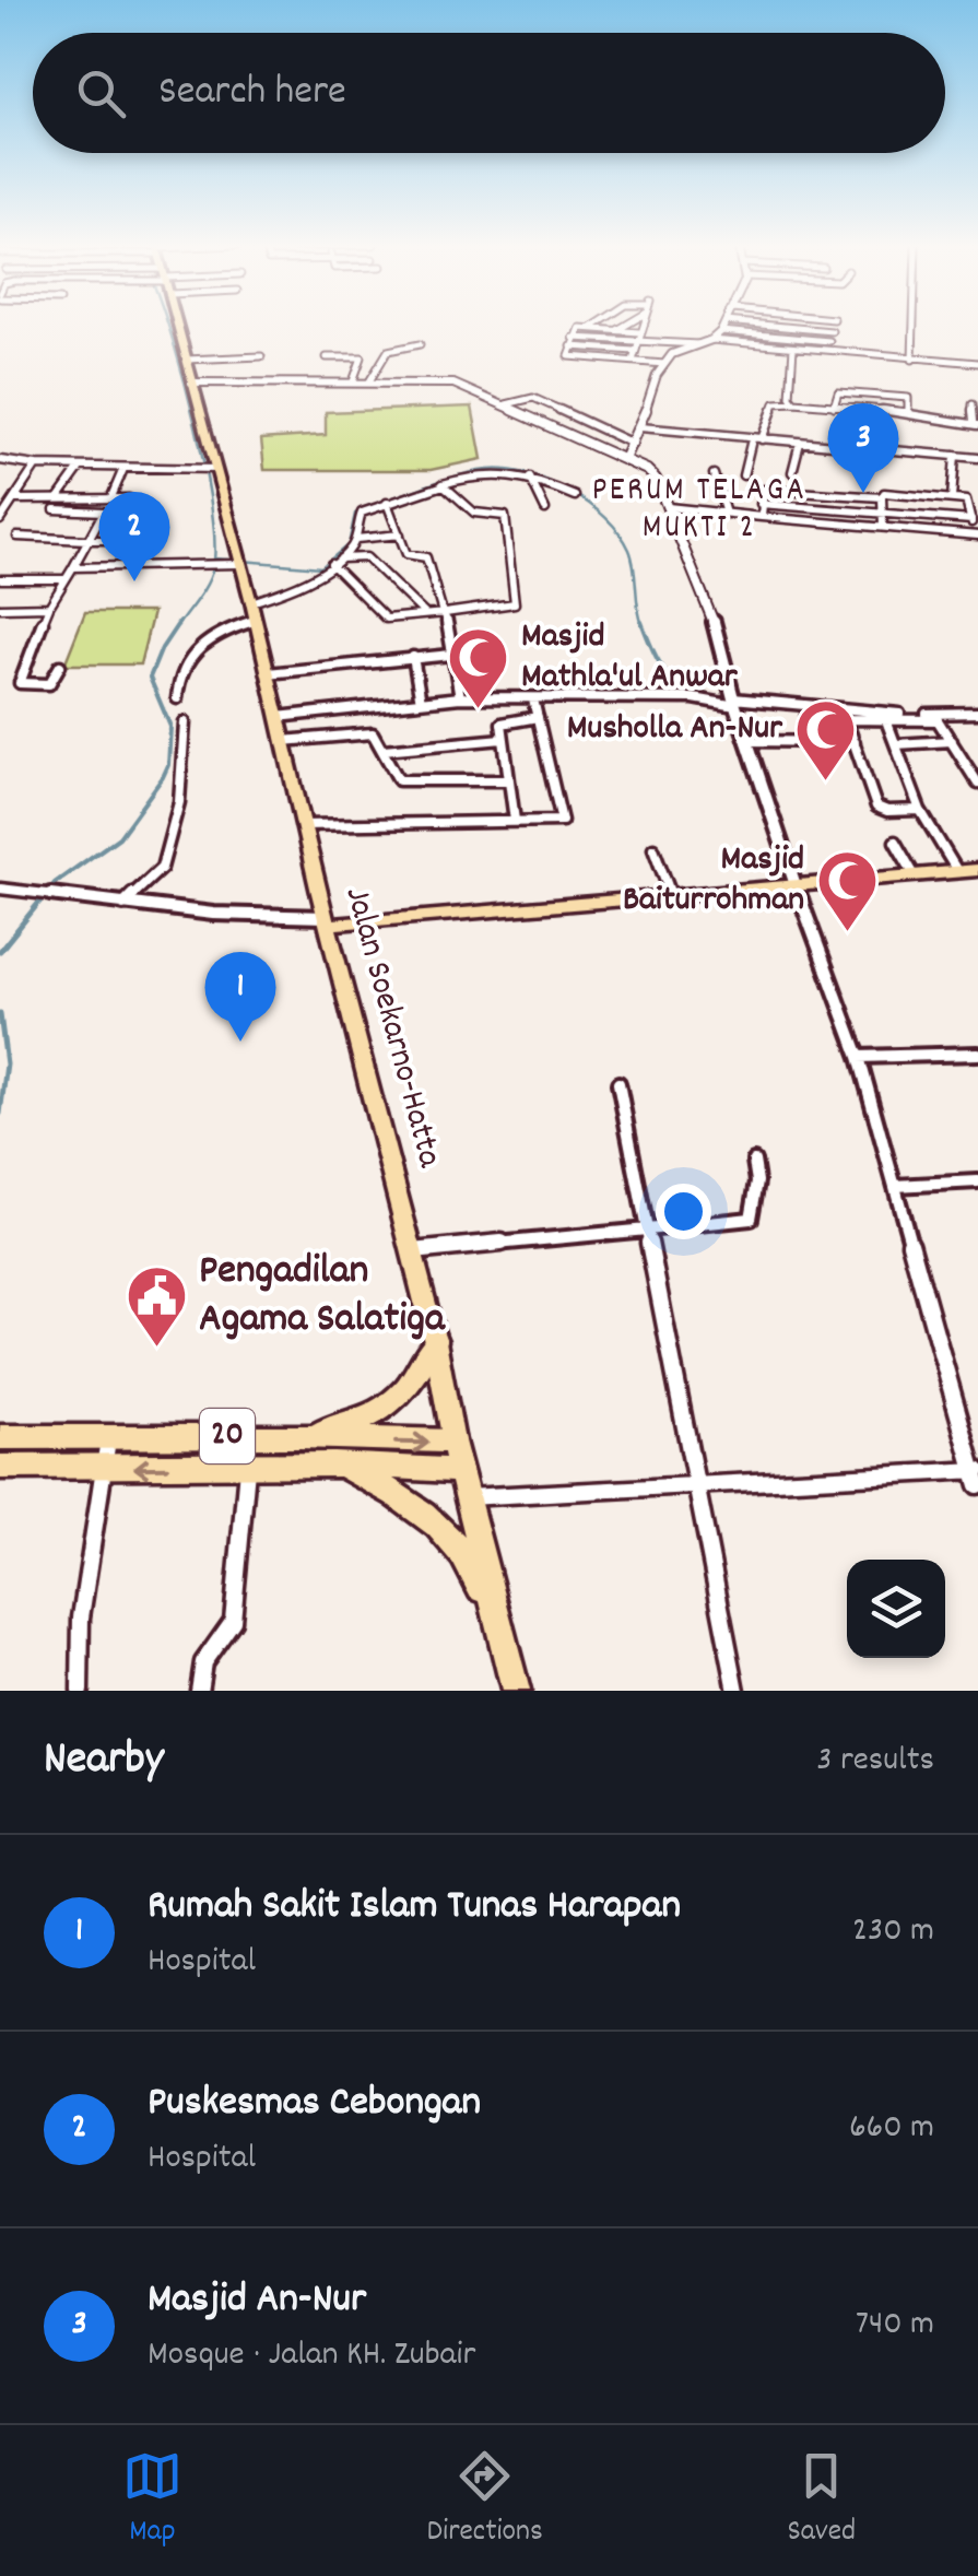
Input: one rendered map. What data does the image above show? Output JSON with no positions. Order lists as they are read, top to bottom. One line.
{"streets":{"highway":["Jalan Soekarno-Hatta","20"]},"crossings":[["Jalan Soekarno-Hatta","20"]],"districts":["PERUM TELAGA MUKTI 2"],"places":{"mosque":["Masjid Mathla'ul Anwar","Musholla An-Nur","Masjid Baiturrohman"],"public building":["Pengadilan Agama Salatiga"]},"page":{"search":"Search here","pins":["3","2","1"],"heading":["Nearby","3 results"],"list":[{"mark":"1","name":"Rumah Sakit Islam Tunas Harapan","note":"Hospital","value":"230 m"},{"mark":"2","name":"Puskesmas Cebongan","note":"Hospital","value":"660 m"},{"mark":"3","name":"Masjid An-Nur","note":"Mosque · Jalan KH. Zubair","value":"740 m"}],"nav":["Map","Directions","Saved"]}}
